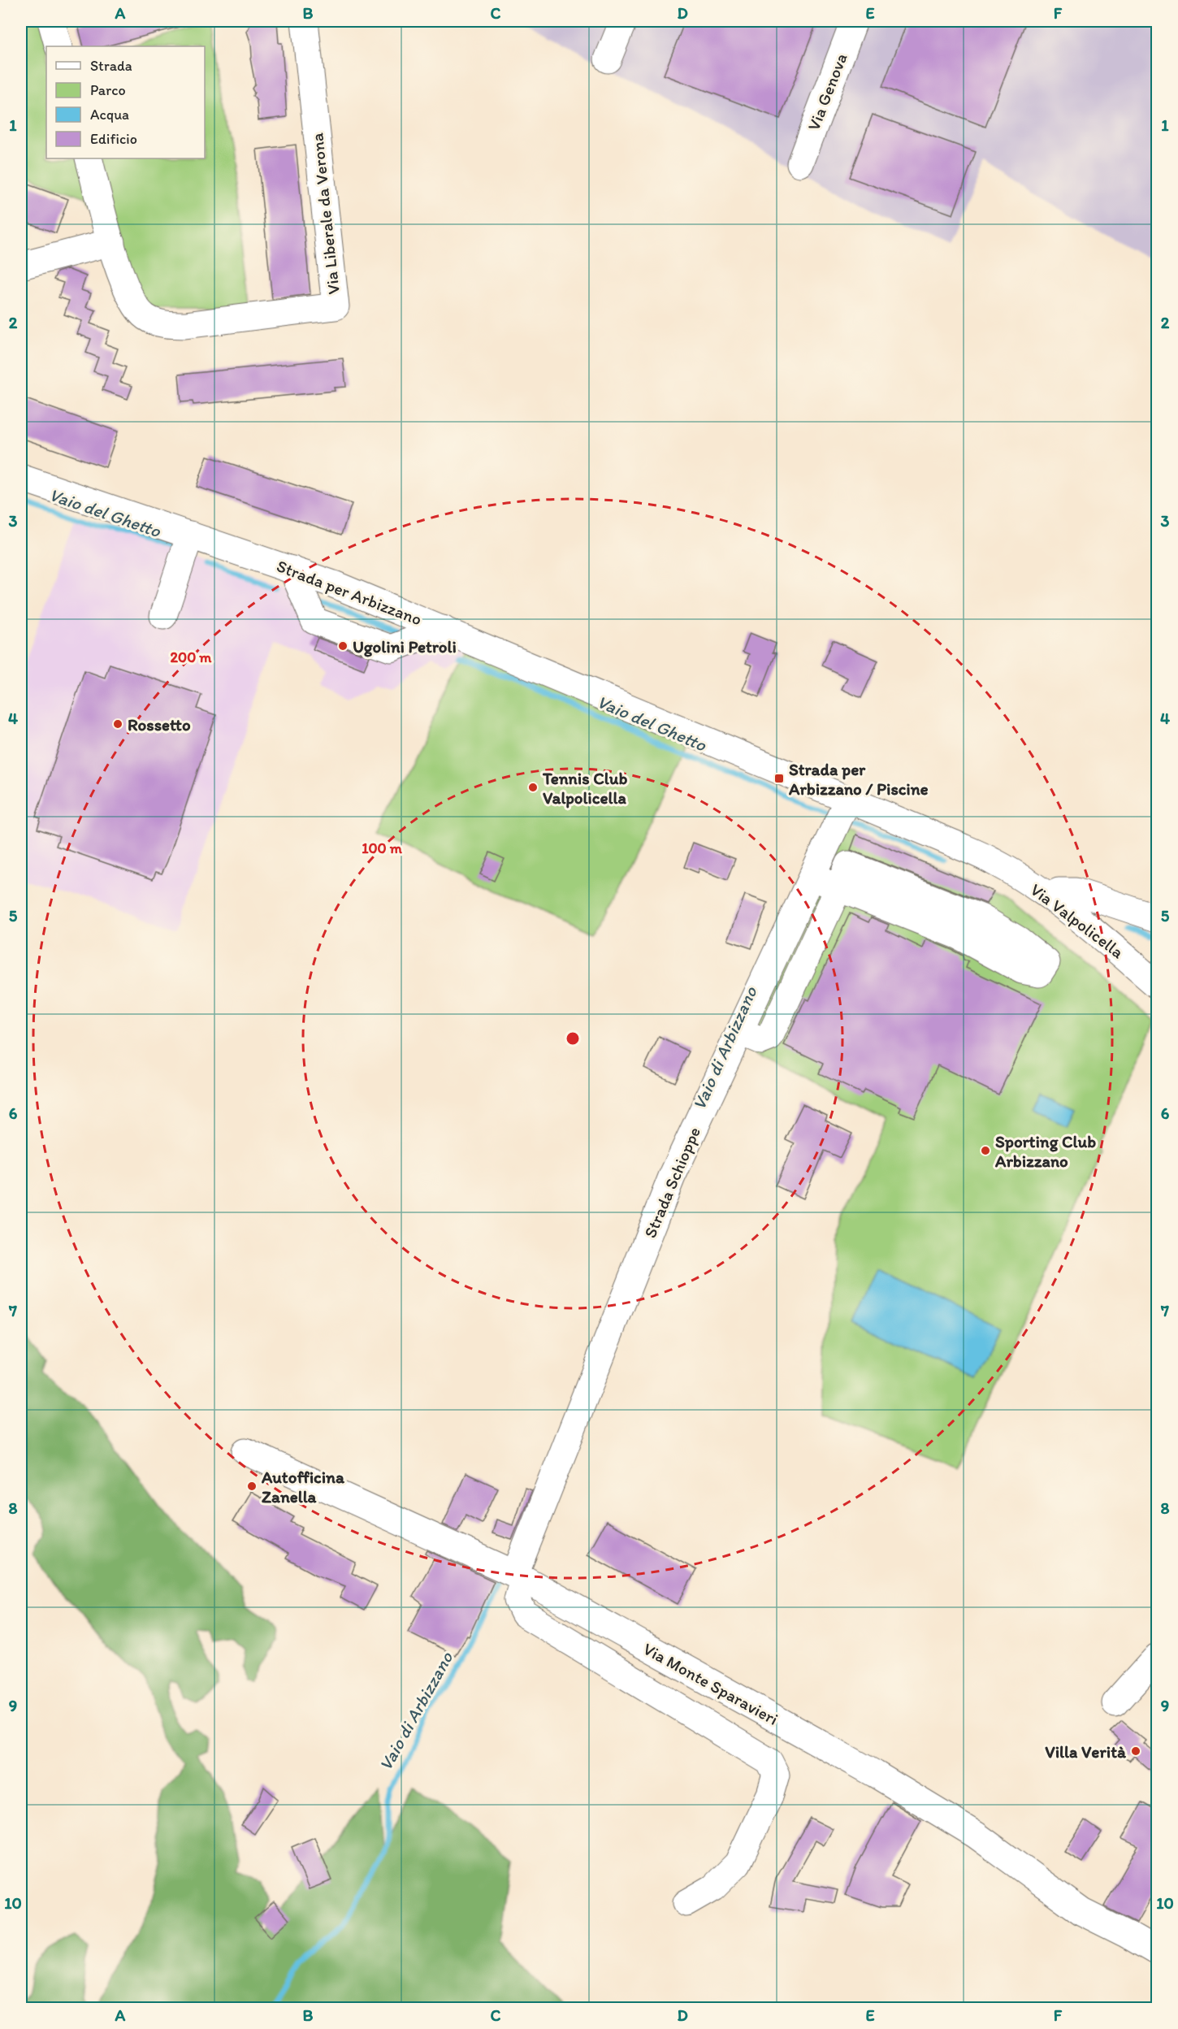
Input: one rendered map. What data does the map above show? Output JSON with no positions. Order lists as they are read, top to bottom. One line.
{"streets":{"street":["Via Genova","Via Liberale da Verona","Strada per Arbizzano","Via Valpolicella","Strada Schioppe","Via Monte Sparavieri"]},"crossings":[["Strada per Arbizzano","Via Valpolicella"],["Strada per Arbizzano","Strada Schioppe"],["Strada Schioppe","Via Monte Sparavieri"]],"water":["Vaio del Ghetto","Vaio di Arbizzano"],"places":{"other":["Ugolini Petroli","Rossetto","Tennis Club Valpolicella","Sporting Club Arbizzano","Autofficina Zanella","Villa Verità"],"transit":["Strada per Arbizzano / Piscine"]},"legend":["Strada","Parco","Acqua","Edificio"],"grid":{"columns":["A","B","C","D","E","F"],"rows":["1","2","3","4","5","6","7","8","9","10"]},"rings":["200 m","100 m"]}
